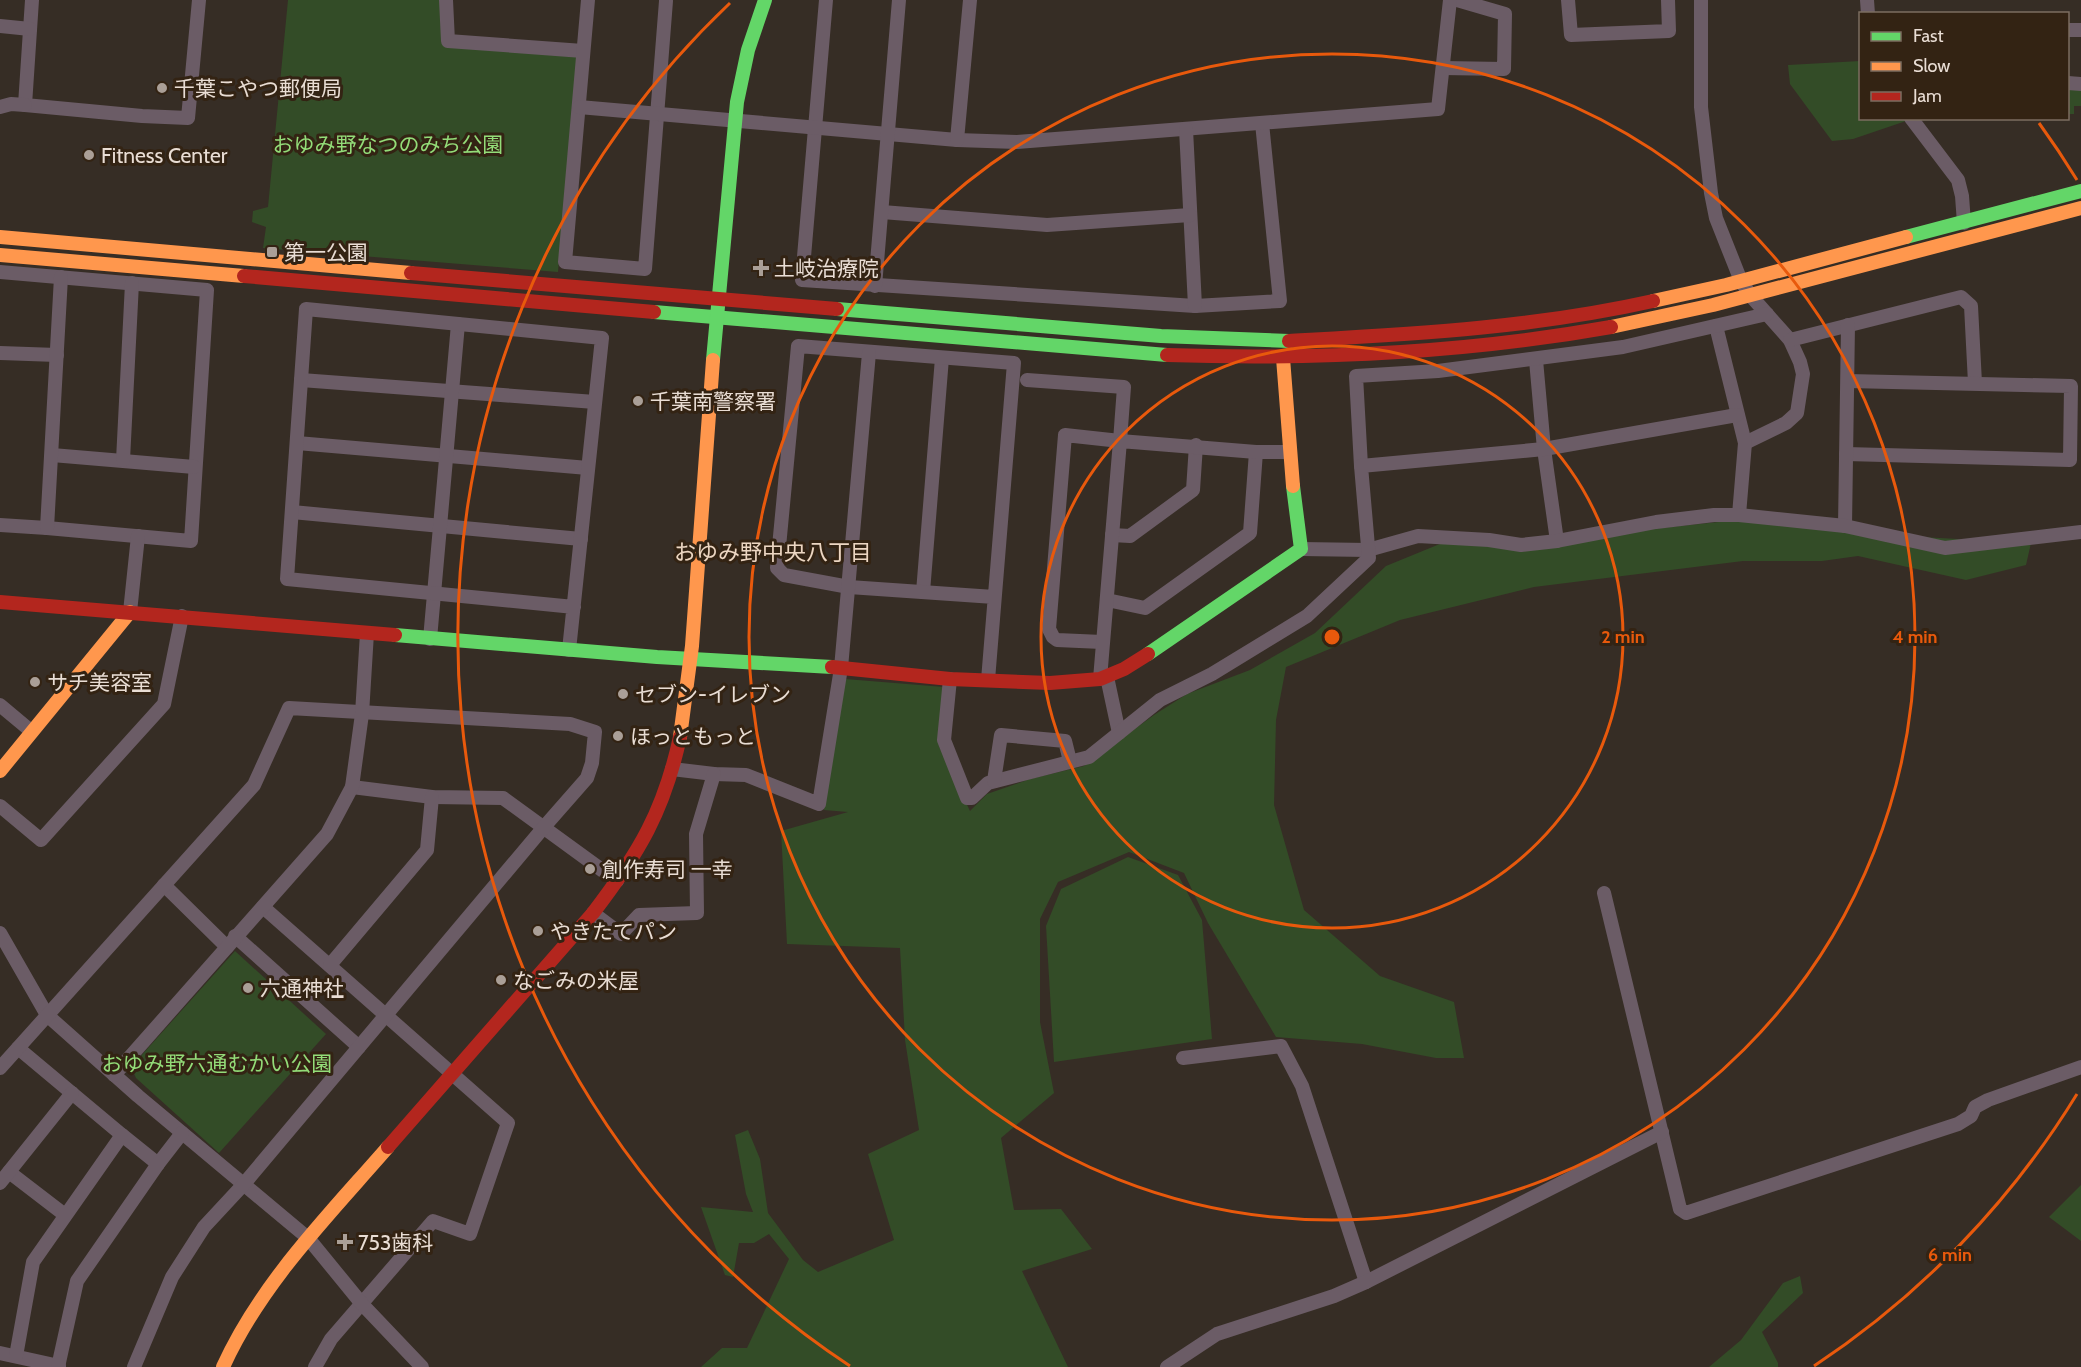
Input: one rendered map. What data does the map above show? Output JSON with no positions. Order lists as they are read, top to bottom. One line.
{"districts":["おゆみ野中央八丁目"],"parks":["おゆみ野なつのみち公園","おゆみ野六通むかい公園"],"places":{"other":["千葉こやつ郵便局","Fitness Center","千葉南警察署","サチ美容室","セブン-イレブン","ほっともっと","創作寿司 一幸","やきたてパン","なごみの米屋","六通神社"],"transit":["第一公園"],"health":["土岐治療院","753歯科"]},"legend":["Fast","Slow","Jam"],"rings":["2 min","4 min","6 min"]}
